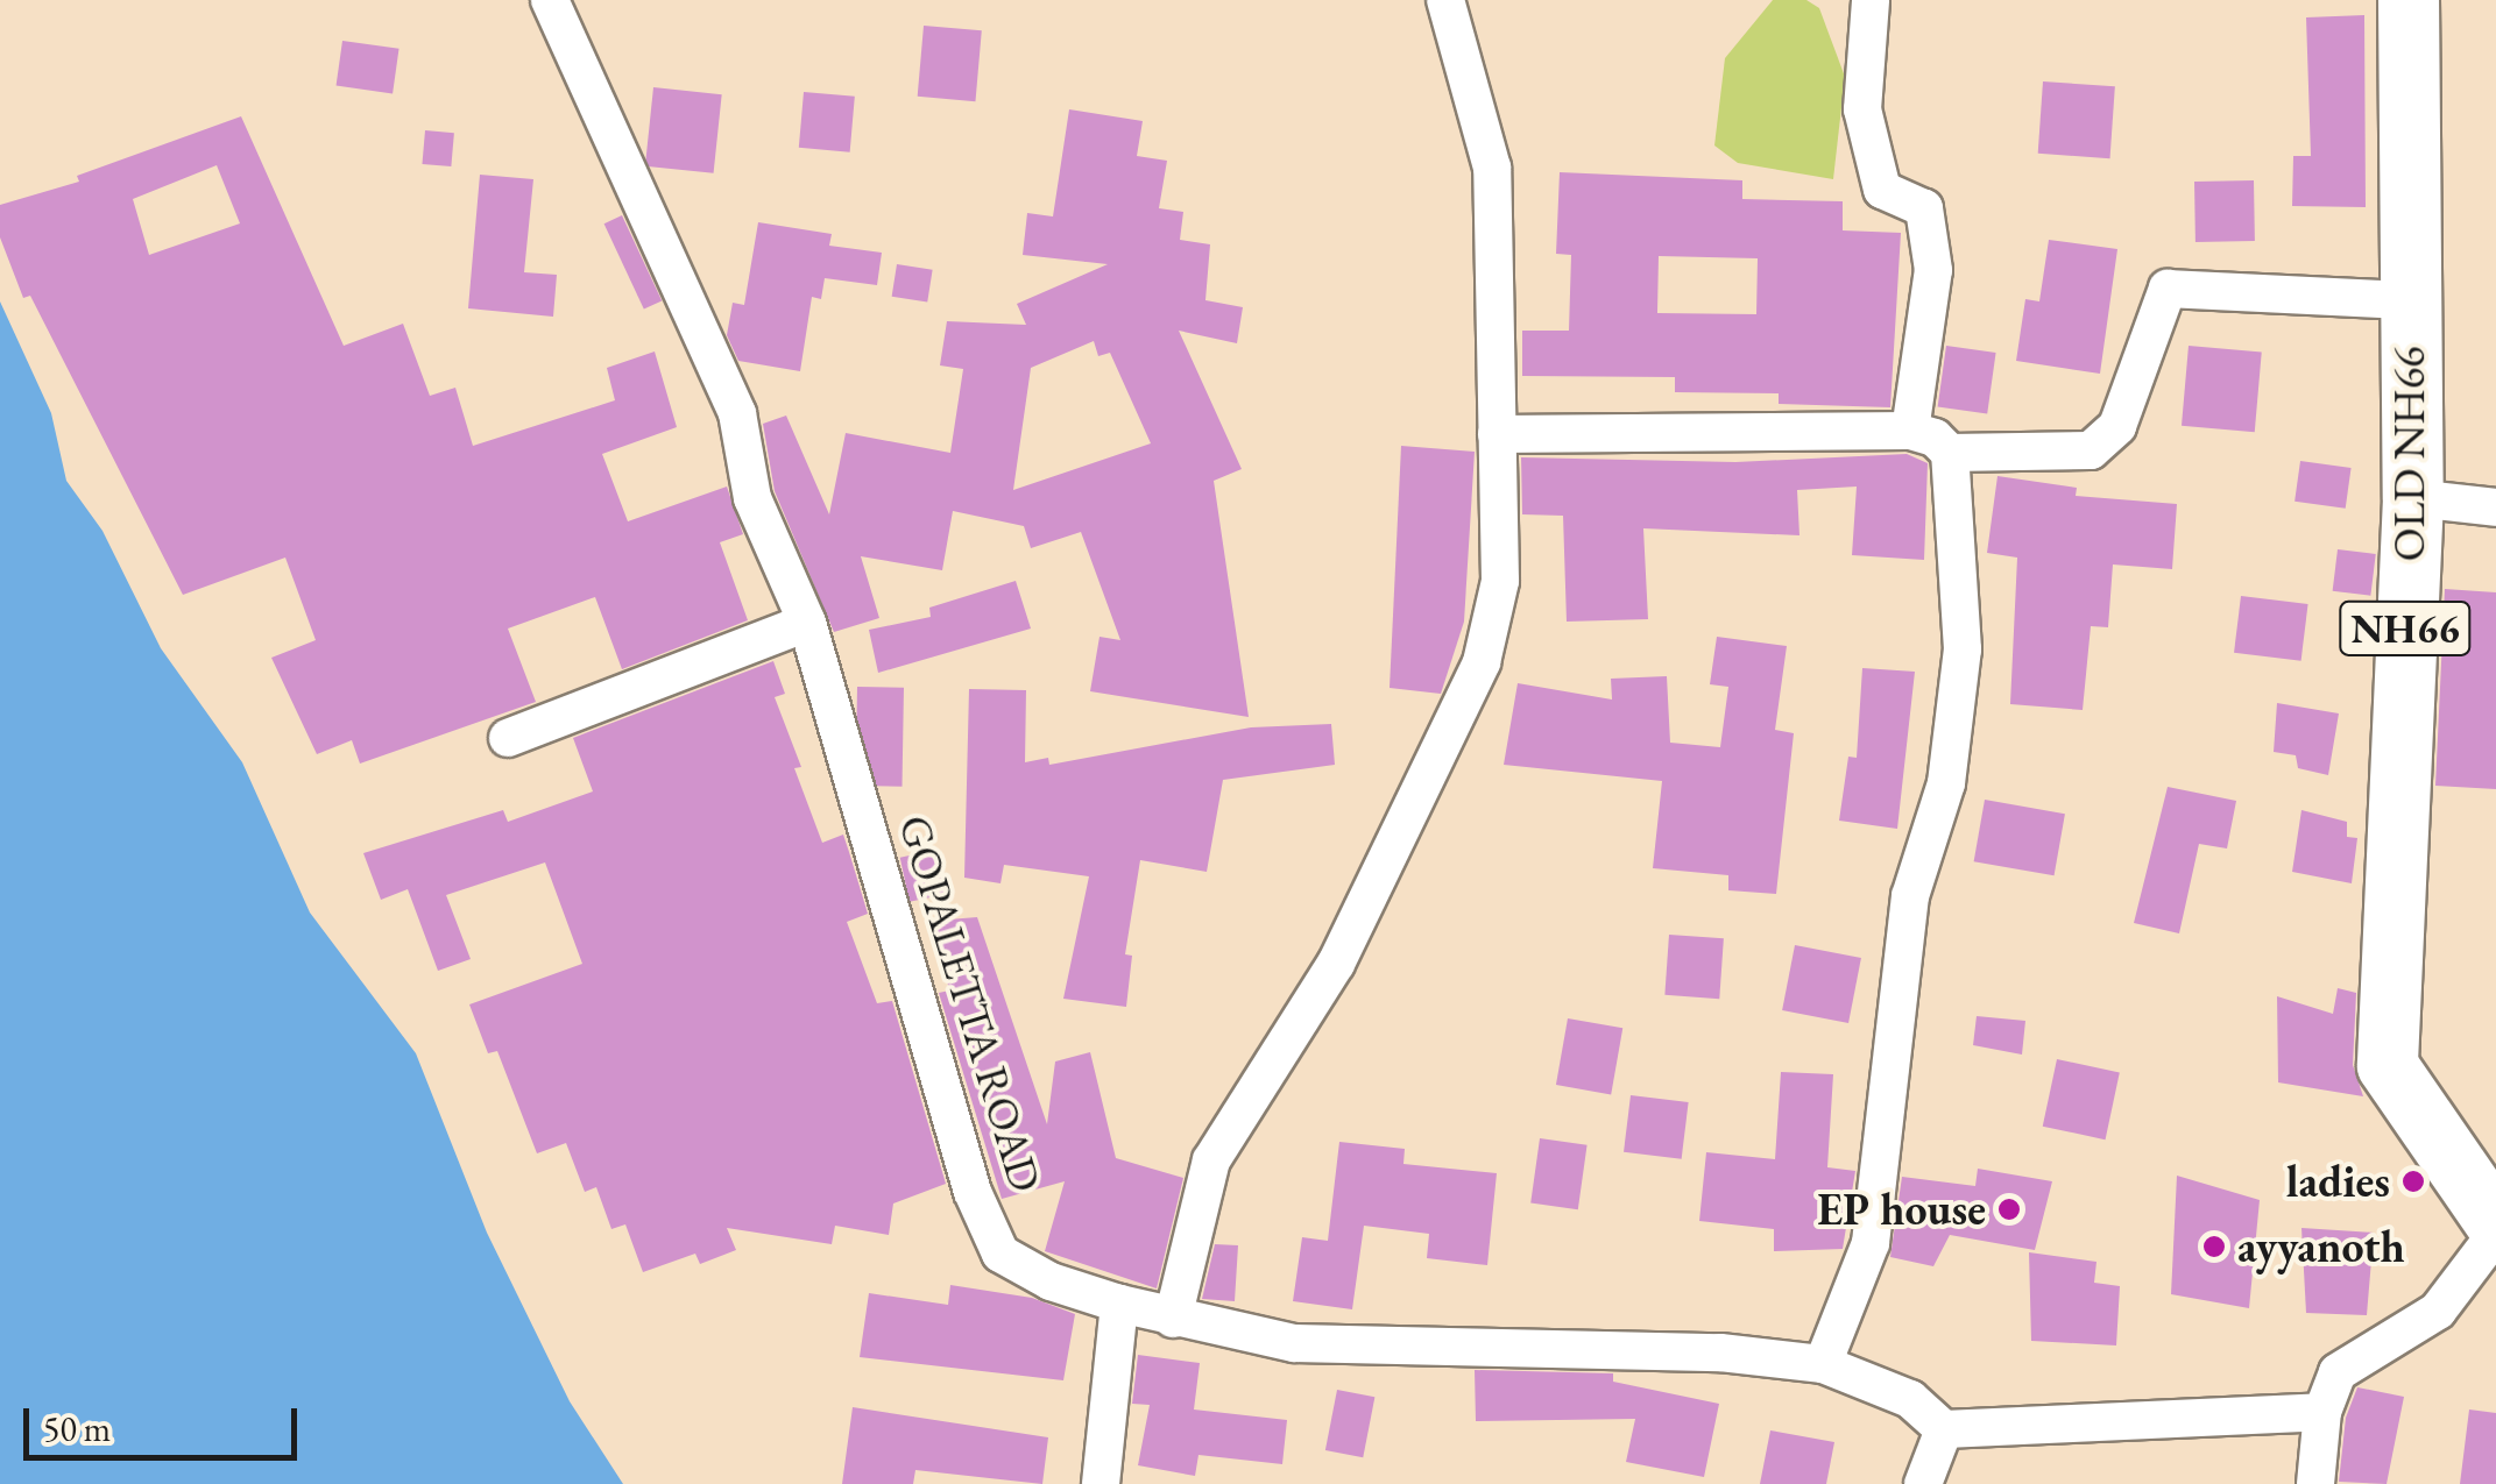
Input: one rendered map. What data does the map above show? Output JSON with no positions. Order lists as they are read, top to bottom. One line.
{"streets":{"main road":["OLD NH66","NH66"],"street":["GOPALETTA ROAD"]},"places":["ladies","EP house","ayyanoth"],"scale_bar":"50 m"}
